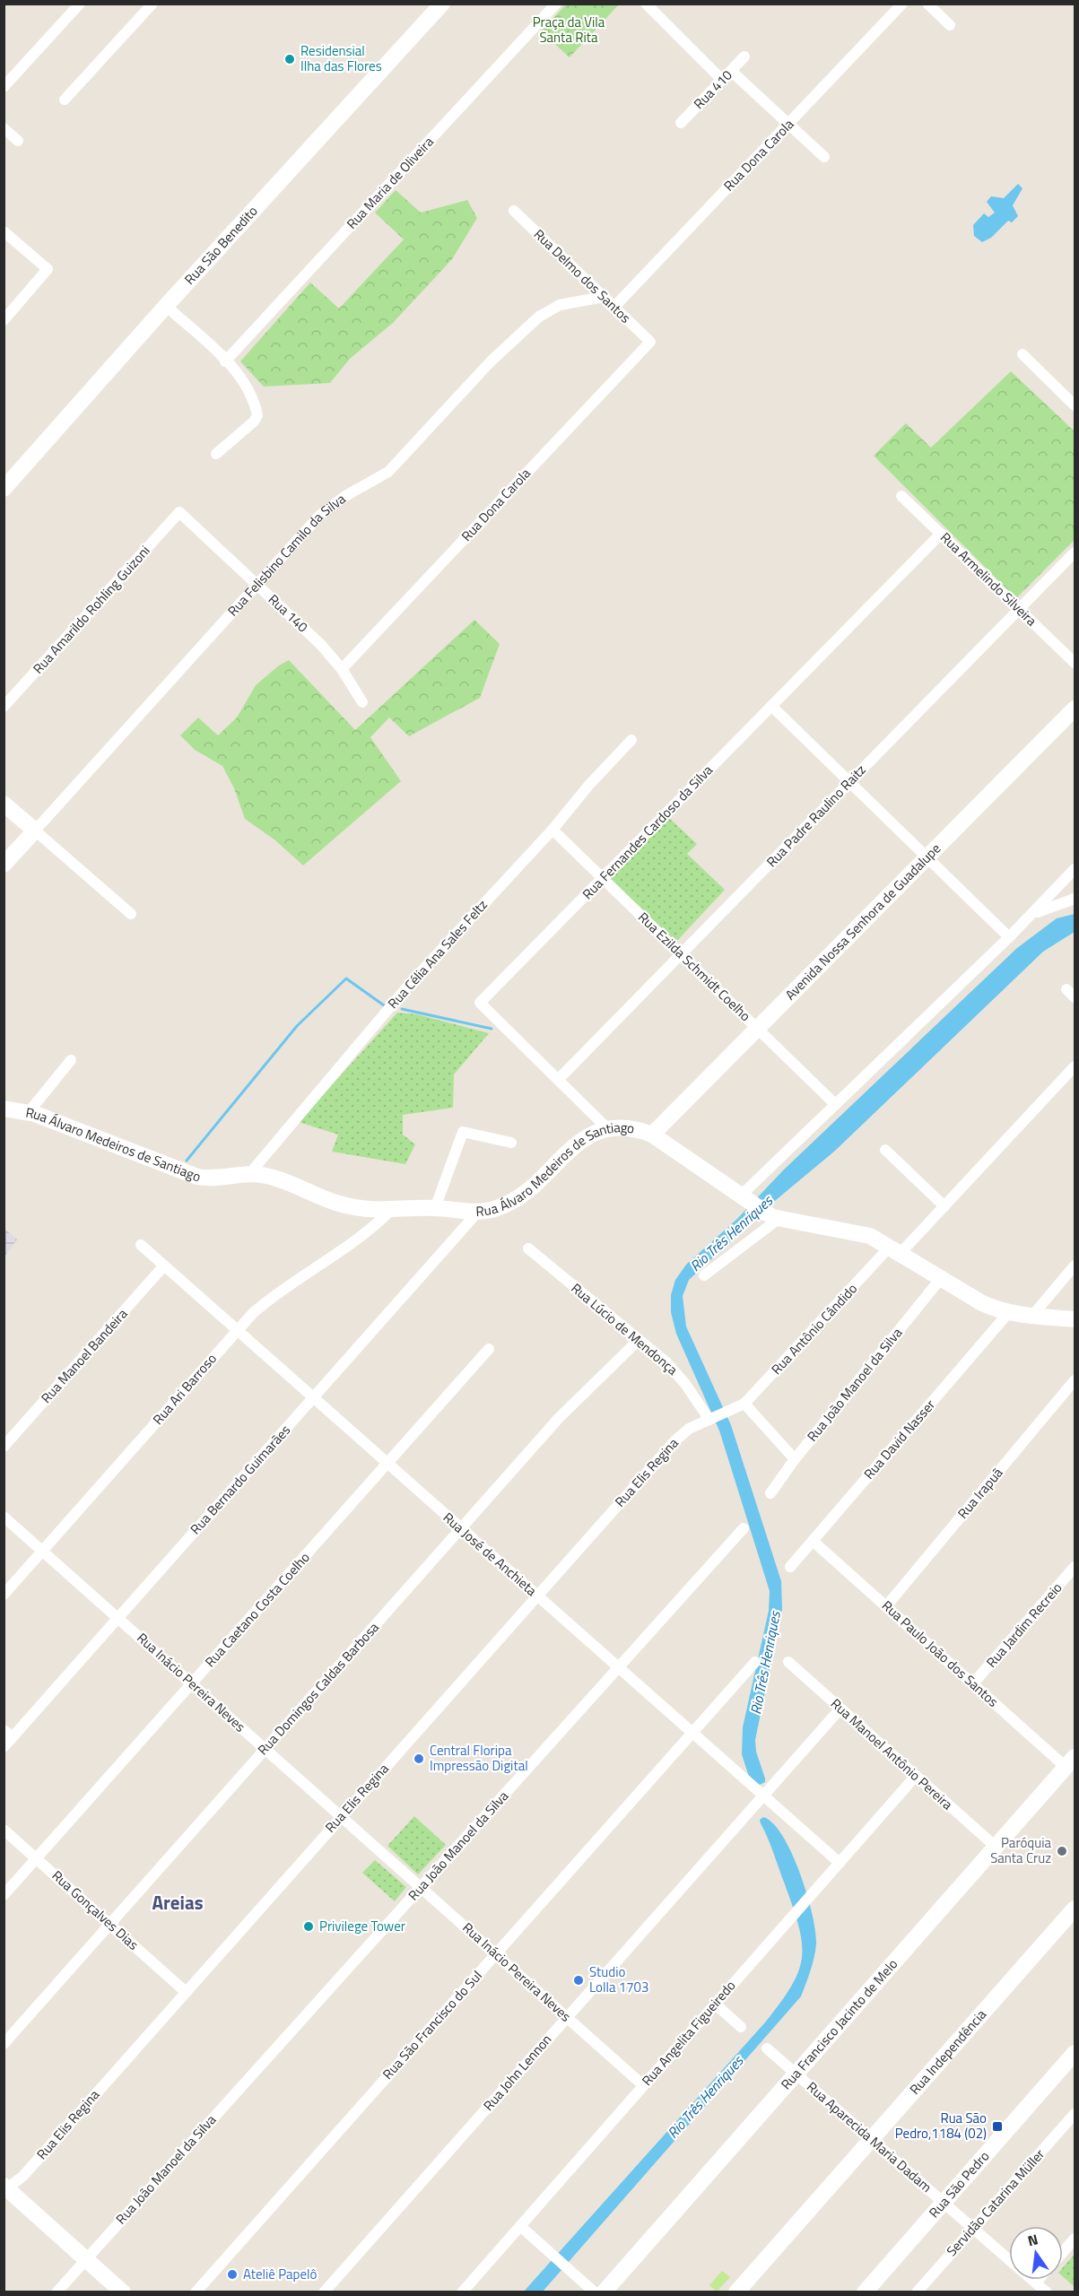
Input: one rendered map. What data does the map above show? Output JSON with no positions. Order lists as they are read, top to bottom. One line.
{"streets":{"street":["Rua 410","Rua Dona Carola","Rua Maria de Oliveira","Rua São Benedito","Rua Delmo dos Santos","Rua Felisbino Camilo da Silva","Rua Armelindo Silveira","Rua Amarildo Rohling Guizoni","Rua 140","Rua Padre Raulino Raitz","Rua Fernandes Cardoso da Silva","Avenida Nossa Senhora de Guadalupe","Rua Célia Ana Sales Feltz","Rua Ezilda Schmidt Coelho","Rua Álvaro Medeiros de Santiago","Rua Lúcio de Mendonça","Rua Antônio Cândido","Rua Manoel Bandeira","Rua João Manoel da Silva","Rua Ari Barroso","Rua David Nasser","Rua Elis Regina","Rua Bernardo Guimarães","Rua Irapuã","Rua José de Anchieta","Rua Caetano Costa Coelho","Rua Jardim Recreio","Rua Paulo João dos Santos","Rua Inácio Pereira Neves","Rua Domingos Caldas Barbosa","Rua Manoel Antônio Pereira","Rua Gonçalves Dias","Rua São Francisco do Sul","Rua Francisco Jacinto de Melo","Rua Angelita Figueiredo","Rua Independência","Rua John Lennon","Rua Aparecida Maria Dadam","Rua São Pedro","Servidão Catarina Müller"]},"crossings":[["Rua Dona Carola","Rua Delmo dos Santos"],["Rua Dona Carola","Rua 140"],["Rua Delmo dos Santos","Rua Felisbino Camilo da Silva"],["Rua Felisbino Camilo da Silva","Rua 140"],["Rua Armelindo Silveira","Rua Padre Raulino Raitz"],["Rua Armelindo Silveira","Rua Fernandes Cardoso da Silva"],["Rua Amarildo Rohling Guizoni","Rua 140"],["Rua Padre Raulino Raitz","Rua Fernandes Cardoso da Silva"],["Rua Padre Raulino Raitz","Rua Ezilda Schmidt Coelho"],["Rua Fernandes Cardoso da Silva","Rua Ezilda Schmidt Coelho"],["Rua Fernandes Cardoso da Silva","Rua Álvaro Medeiros de Santiago"],["Avenida Nossa Senhora de Guadalupe","Rua Ezilda Schmidt Coelho"],["Avenida Nossa Senhora de Guadalupe","Rua Álvaro Medeiros de Santiago"],["Rua Célia Ana Sales Feltz","Rua Ezilda Schmidt Coelho"],["Rua Célia Ana Sales Feltz","Rua Álvaro Medeiros de Santiago"],["Rua Álvaro Medeiros de Santiago","Rua Antônio Cândido"],["Rua Álvaro Medeiros de Santiago","Rua João Manoel da Silva"],["Rua Álvaro Medeiros de Santiago","Rua Ari Barroso"],["Rua Álvaro Medeiros de Santiago","Rua David Nasser"],["Rua Álvaro Medeiros de Santiago","Rua Bernardo Guimarães"],["Rua Lúcio de Mendonça","Rua Elis Regina"],["Rua Lúcio de Mendonça","Rua Domingos Caldas Barbosa"],["Rua Antônio Cândido","Rua Elis Regina"],["Rua Manoel Bandeira","Rua José de Anchieta"],["Rua João Manoel da Silva","Rua José de Anchieta"],["Rua João Manoel da Silva","Rua Inácio Pereira Neves"],["Rua Ari Barroso","Rua José de Anchieta"],["Rua Ari Barroso","Rua Inácio Pereira Neves"],["Rua David Nasser","Rua Paulo João dos Santos"],["Rua Elis Regina","Rua José de Anchieta"],["Rua Elis Regina","Rua Inácio Pereira Neves"],["Rua Elis Regina","Rua Gonçalves Dias"],["Rua Bernardo Guimarães","Rua José de Anchieta"],["Rua Bernardo Guimarães","Rua Inácio Pereira Neves"],["Rua Irapuã","Rua Paulo João dos Santos"],["Rua José de Anchieta","Rua Caetano Costa Coelho"],["Rua José de Anchieta","Rua Domingos Caldas Barbosa"],["Rua José de Anchieta","Rua São Francisco do Sul"],["Rua José de Anchieta","Rua Angelita Figueiredo"],["Rua José de Anchieta","Rua John Lennon"],["Rua Caetano Costa Coelho","Rua Inácio Pereira Neves"],["Rua Caetano Costa Coelho","Rua Gonçalves Dias"],["Rua Jardim Recreio","Rua Paulo João dos Santos"],["Rua Paulo João dos Santos","Rua Francisco Jacinto de Melo"],["Rua Inácio Pereira Neves","Rua Domingos Caldas Barbosa"],["Rua Inácio Pereira Neves","Rua São Francisco do Sul"],["Rua Inácio Pereira Neves","Rua Angelita Figueiredo"],["Rua Inácio Pereira Neves","Rua John Lennon"],["Rua Domingos Caldas Barbosa","Rua Gonçalves Dias"],["Rua Manoel Antônio Pereira","Rua Francisco Jacinto de Melo"],["Rua Manoel Antônio Pereira","Rua Angelita Figueiredo"],["Rua Manoel Antônio Pereira","Rua John Lennon"],["Rua Francisco Jacinto de Melo","Rua Aparecida Maria Dadam"],["Rua Independência","Rua Aparecida Maria Dadam"],["Rua Aparecida Maria Dadam","Rua São Pedro"],["Rua Aparecida Maria Dadam","Servidão Catarina Müller"]],"districts":["Areias"],"water":["Rio Três Henriques"],"parks":["Praça da Vila Santa Rita"],"places":{"other":["Residensial Ilha das Flores","Central Floripa Impressão Digital","Paróquia Santa Cruz","Privilege Tower","Studio Lolla 1703","Ateliê Papelô"],"transit":["Rua São Pedro,1184 (02)"]},"north":"top"}
